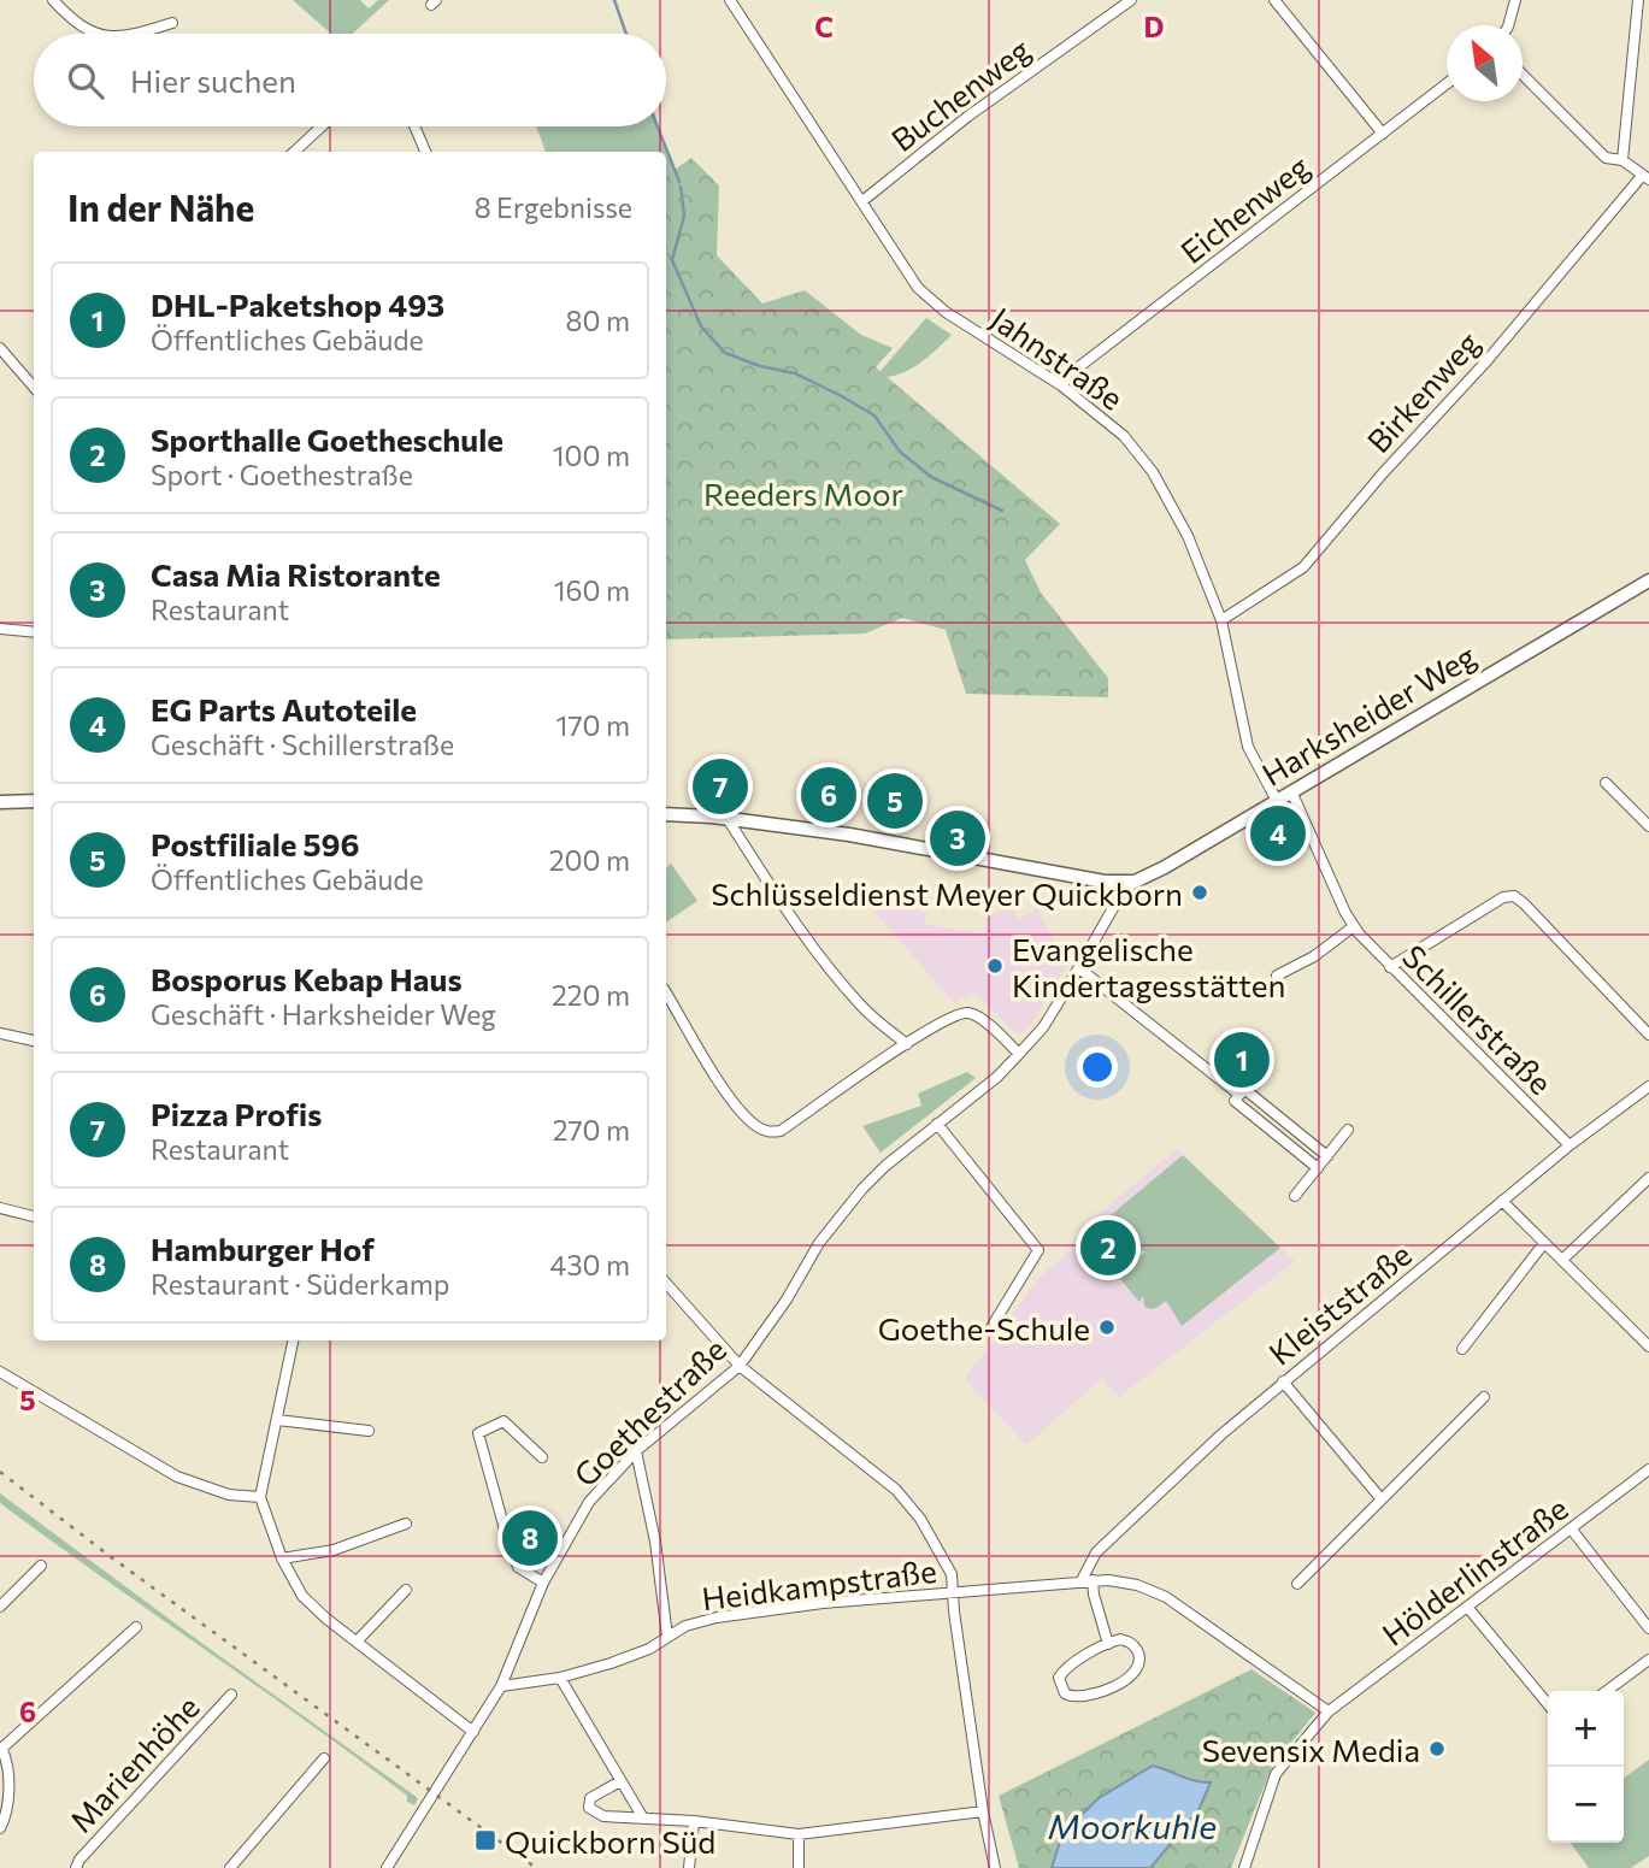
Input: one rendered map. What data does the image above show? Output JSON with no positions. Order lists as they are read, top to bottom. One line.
{"streets":{"main road":["Harksheider Weg"],"street":["Buchenweg","Eichenweg","Jahnstraße","Birkenweg","Schillerstraße","Kleiststraße","Goethestraße","Hölderlinstraße","Heidkampstraße","Marienhöhe"]},"crossings":[["Buchenweg","Jahnstraße"],["Eichenweg","Jahnstraße"],["Jahnstraße","Birkenweg"],["Jahnstraße","Harksheider Weg"],["Harksheider Weg","Schillerstraße"],["Harksheider Weg","Goethestraße"],["Schillerstraße","Kleiststraße"],["Kleiststraße","Heidkampstraße"],["Goethestraße","Heidkampstraße"],["Hölderlinstraße","Heidkampstraße"]],"water":["Moorkuhle"],"parks":["Reeders Moor"],"places":{"other":["Schlüsseldienst Meyer Quickborn","Evangelische Kindertagesstätten","Goethe-Schule","Sevensix Media"],"transit":["Quickborn Süd"]},"north":"top left","page":{"search":"Hier suchen","heading":["In der Nähe","8 Ergebnisse"],"list":[{"mark":"1","name":"DHL-Paketshop 493","note":"Öffentliches Gebäude","value":"80 m"},{"mark":"2","name":"Sporthalle Goetheschule","note":"Sport · Goethestraße","value":"100 m"},{"mark":"3","name":"Casa Mia Ristorante","note":"Restaurant","value":"160 m"},{"mark":"4","name":"EG Parts Autoteile","note":"Geschäft · Schillerstraße","value":"170 m"},{"mark":"5","name":"Postfiliale 596","note":"Öffentliches Gebäude","value":"200 m"},{"mark":"6","name":"Bosporus Kebap Haus","note":"Geschäft · Harksheider Weg","value":"220 m"},{"mark":"7","name":"Pizza Profis","note":"Restaurant","value":"270 m"},{"mark":"8","name":"Hamburger Hof","note":"Restaurant · Süderkamp","value":"430 m"}],"pins":["7","6","5","4","3","1","2","8"],"map_buttons":["+","−"]},"grid":{"columns":["C","D"],"rows":["5","6"]}}
